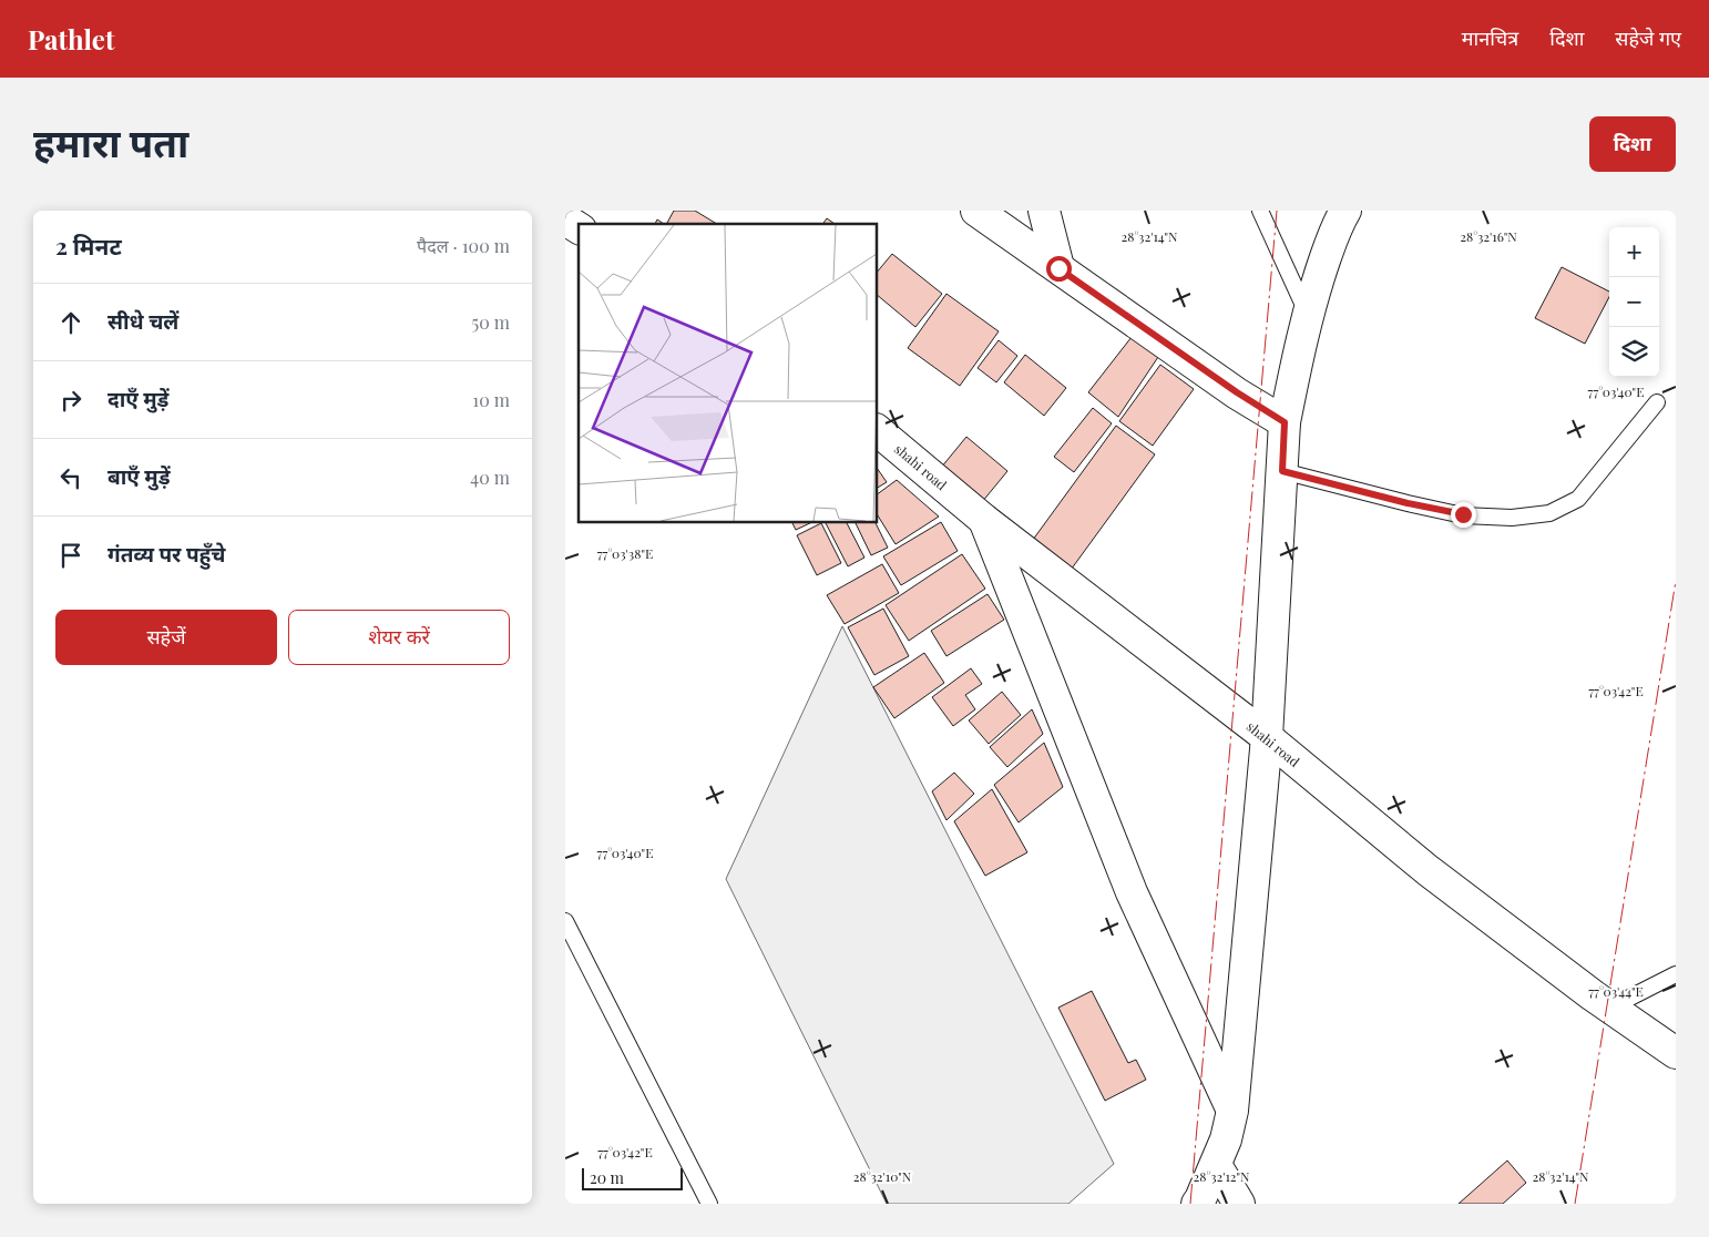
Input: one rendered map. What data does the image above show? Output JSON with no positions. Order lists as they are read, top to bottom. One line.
{"streets":{"street":["shahi road"]},"scale_bar":"20 m","page":{"header":"Pathlet","nav":["मानचित्र","दिशा","सहेजे गए"],"title":"हमारा पता","buttons":["दिशा",["सहेजें","शेयर करें"]],"heading":["2 मिनट","पैदल · 100 m"],"map_buttons":["+","−"],"list":[["सीधे चलें","50 m"],["दाएँ मुड़ें","10 m"],["बाएँ मुड़ें","40 m"],"गंतव्य पर पहुँचे"],"scale":"20 m"},"coordinates":["28°32'14\"N","28°32'16\"N","77°03'40\"E","77°03'38\"E","77°03'42\"E","77°03'44\"E","28°32'10\"N","28°32'12\"N"]}
